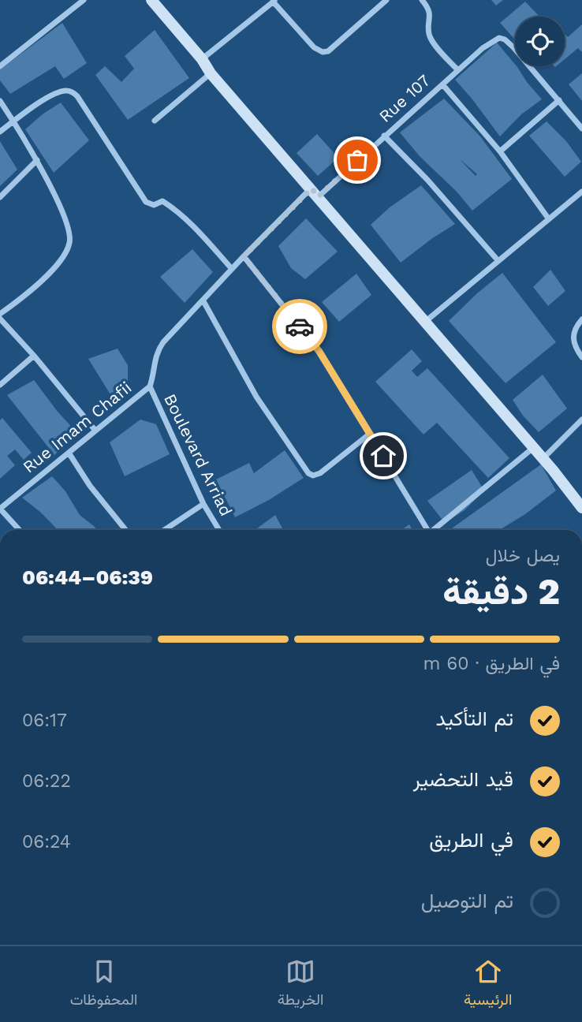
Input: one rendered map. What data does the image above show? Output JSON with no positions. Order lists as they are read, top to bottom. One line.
{"streets":{"street":["Rue 107","Rue Imam Chafii","Boulevard Arriad"]},"crossings":[["Rue 107","Rue Imam Chafii"],["Rue Imam Chafii","Boulevard Arriad"]],"page":{"heading":["2 دقيقة","يصل خلال","06:39–06:44"],"bar":"في الطريق · 60 m","list":[["تم التأكيد","06:17"],["قيد التحضير","06:22"],["في الطريق","06:24"],"تم التوصيل"],"tabs":["الرئيسية","الخريطة","المحفوظات"]}}
